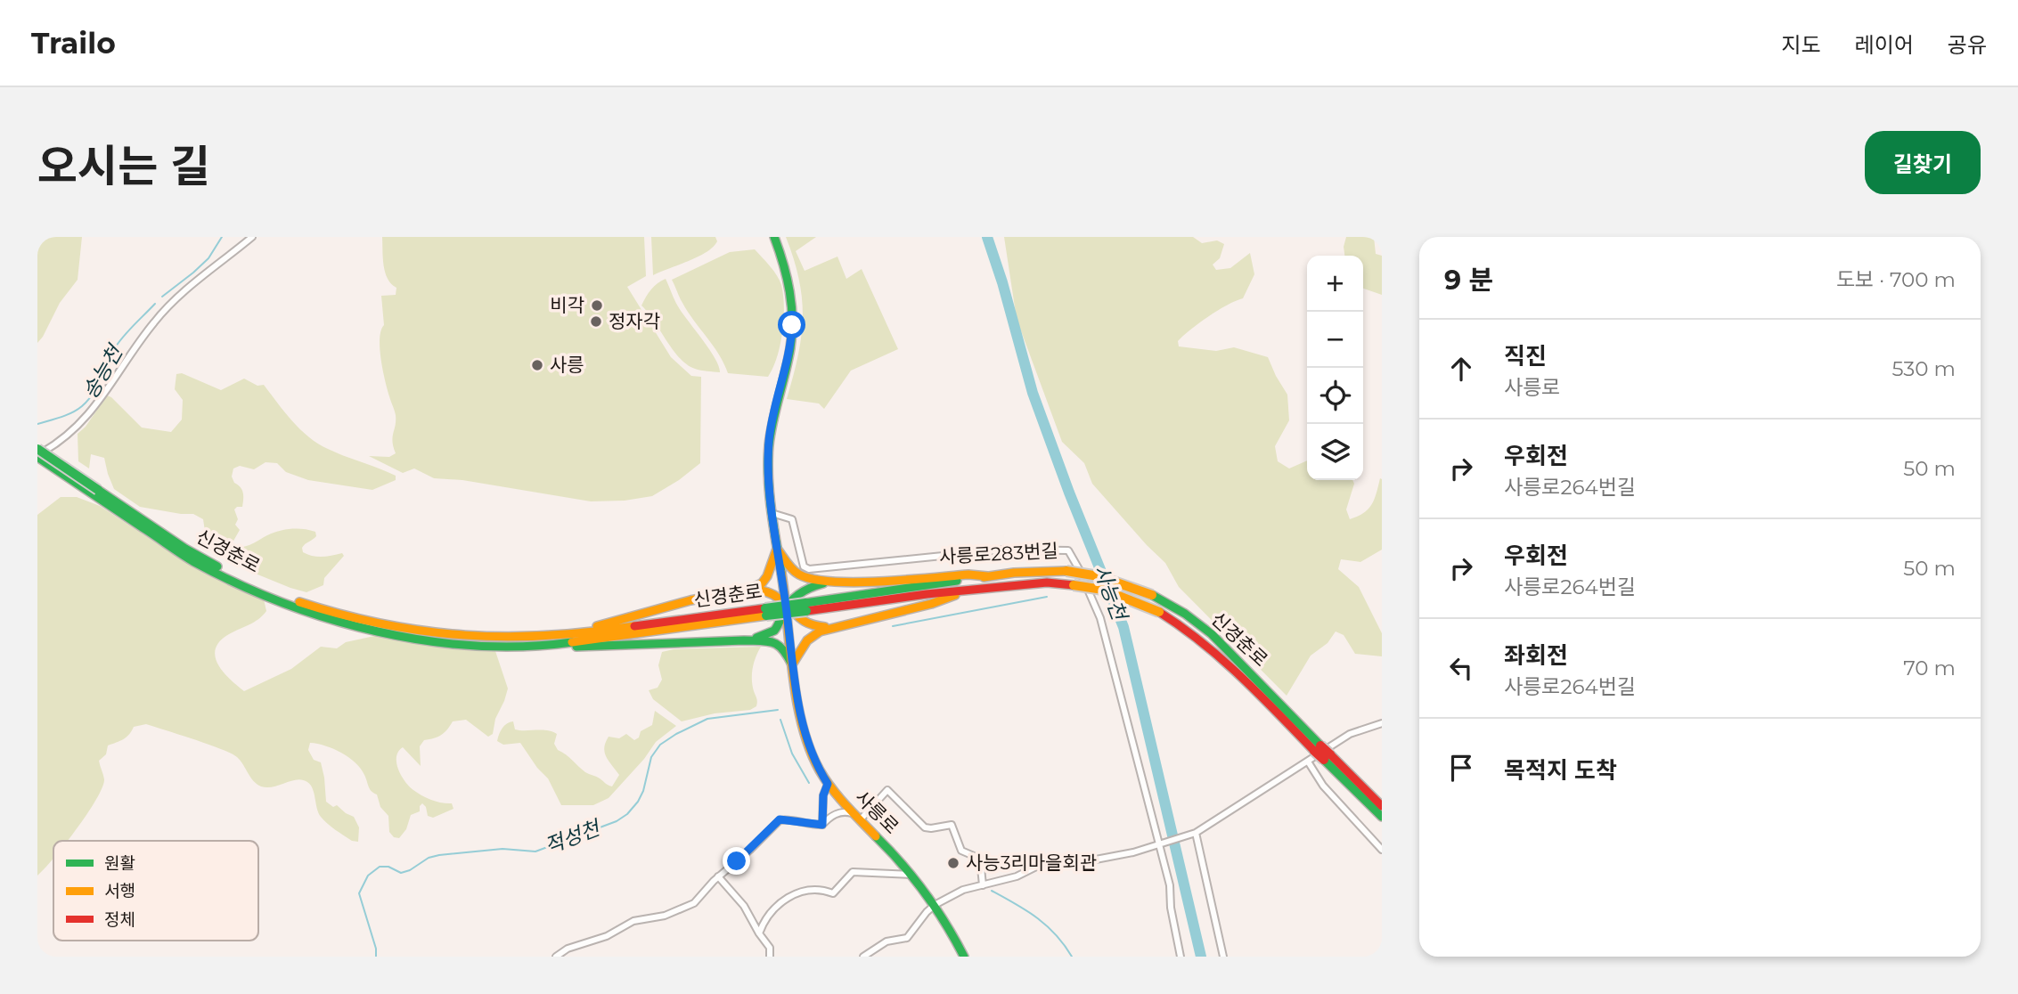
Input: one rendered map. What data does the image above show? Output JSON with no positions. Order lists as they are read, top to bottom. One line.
{"streets":{"main road":["신경춘로","사릉로"],"street":["사릉로283번길"]},"crossings":[["사릉로283번길","사릉로"]],"water":["송능천","사능천","적성천"],"places":["비각","정자각","사릉","사능3리마을회관"],"legend":["원활","서행","정체"],"page":{"header":"Trailo","nav":["지도","레이어","공유"],"title":"오시는 길","buttons":"길찾기","heading":["9 분","도보 · 700 m"],"map_buttons":["+","−"],"list":[["직진","사릉로","530 m"],["우회전","사릉로264번길","50 m"],["우회전","사릉로264번길","50 m"],["좌회전","사릉로264번길","70 m"],"목적지 도착"]}}
